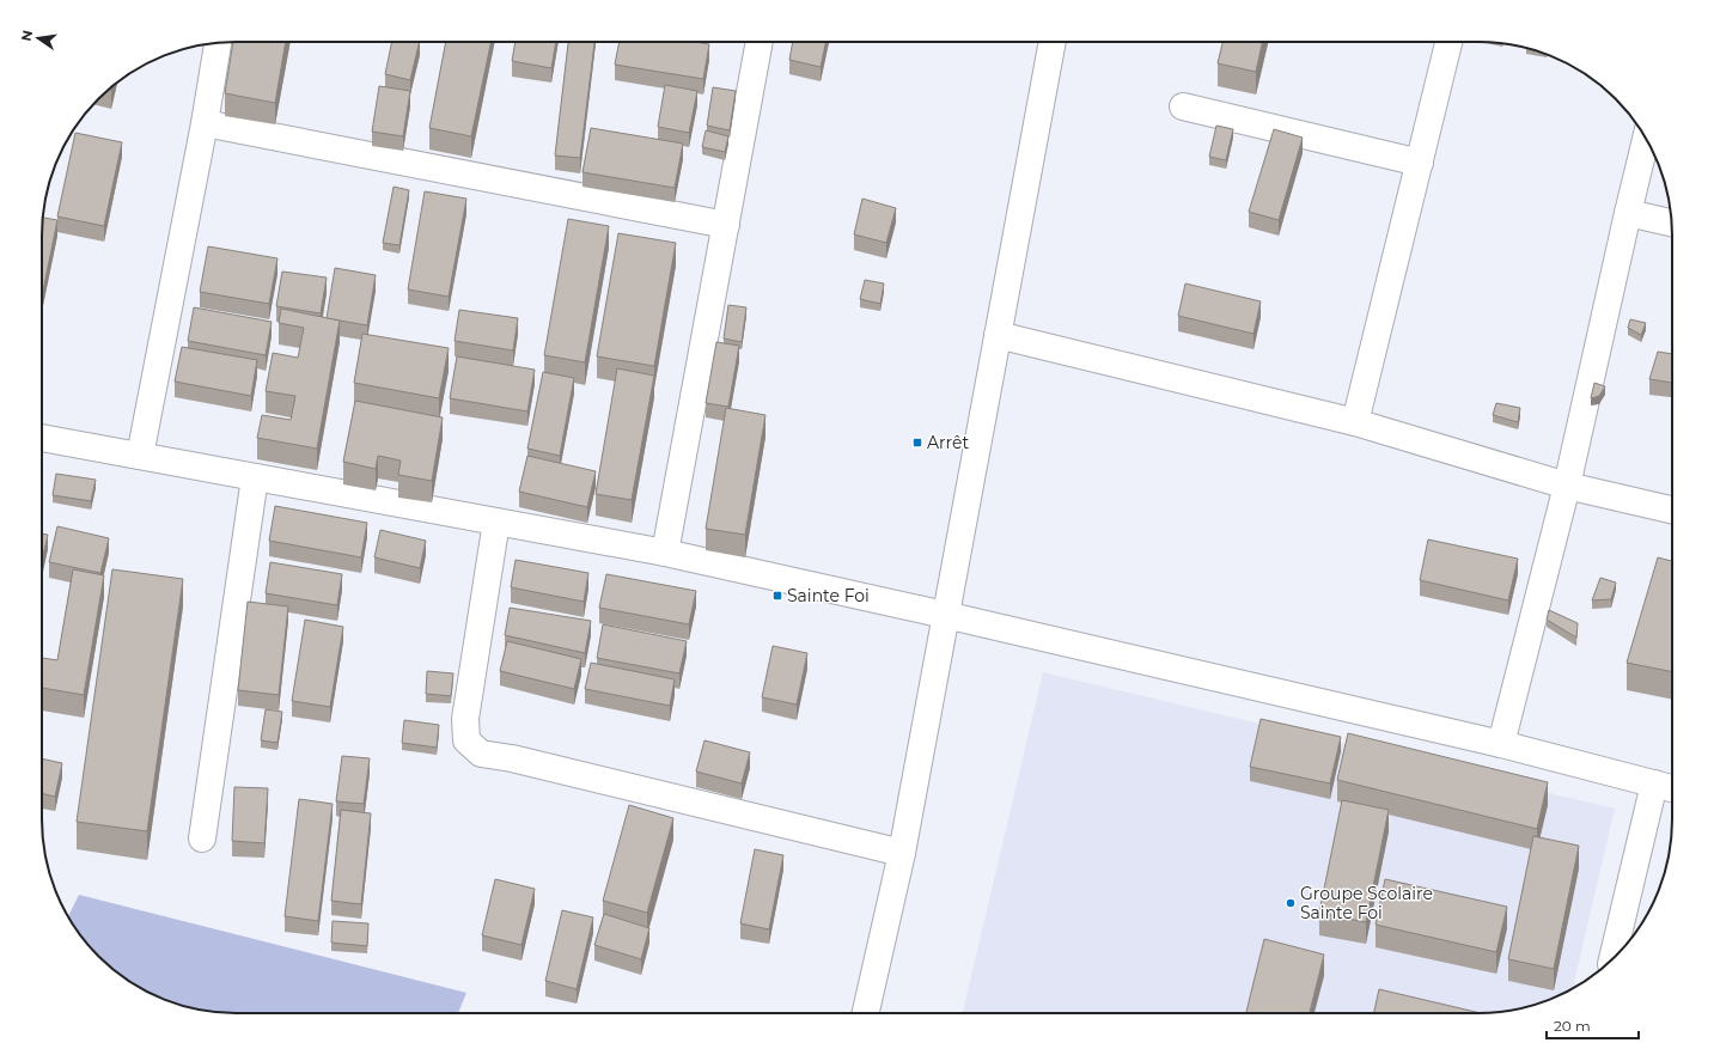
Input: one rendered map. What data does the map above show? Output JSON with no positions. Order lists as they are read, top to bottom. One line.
{"places":{"transit":["Arrêt","Sainte Foi"],"other":["Groupe Scolaire Sainte Foi"]},"scale_bar":"20 m","north":"left"}
